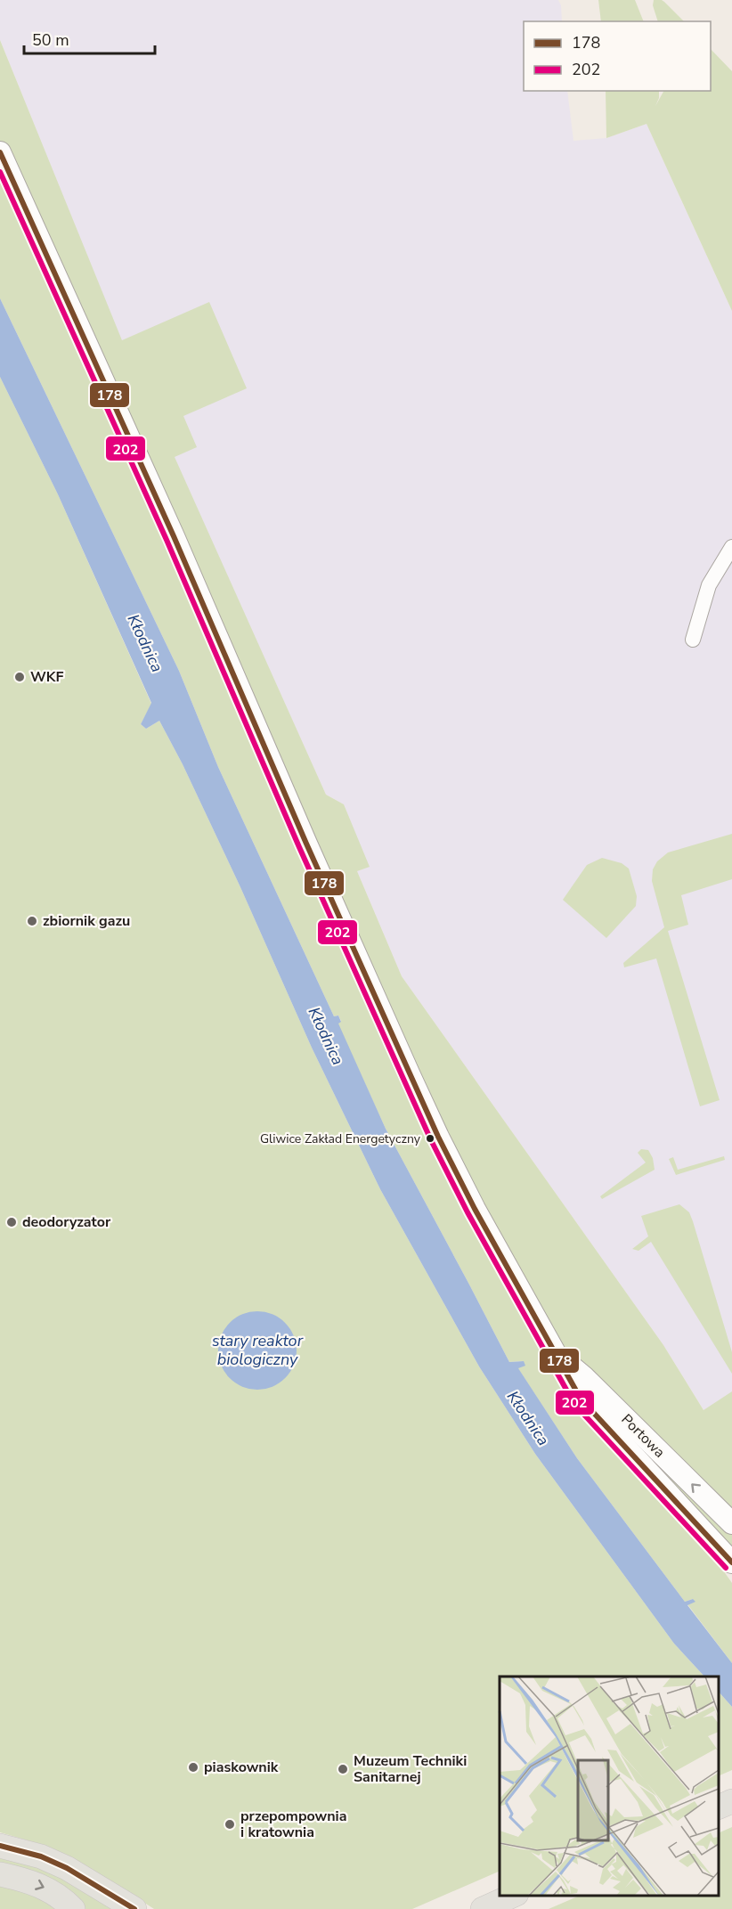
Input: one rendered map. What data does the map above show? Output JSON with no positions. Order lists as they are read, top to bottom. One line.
{"streets":{"street":["Portowa"]},"water":["Kłodnica","stary reaktor biologiczny"],"places":["WKF","zbiornik gazu","Gliwice Zakład Energetyczny","deodoryzator","piaskownik","Muzeum Techniki Sanitarnej","przepompownia i kratownia"],"lines":["transit line 178","transit line 202"],"legend":["178","202"],"scale_bar":"50 m"}
